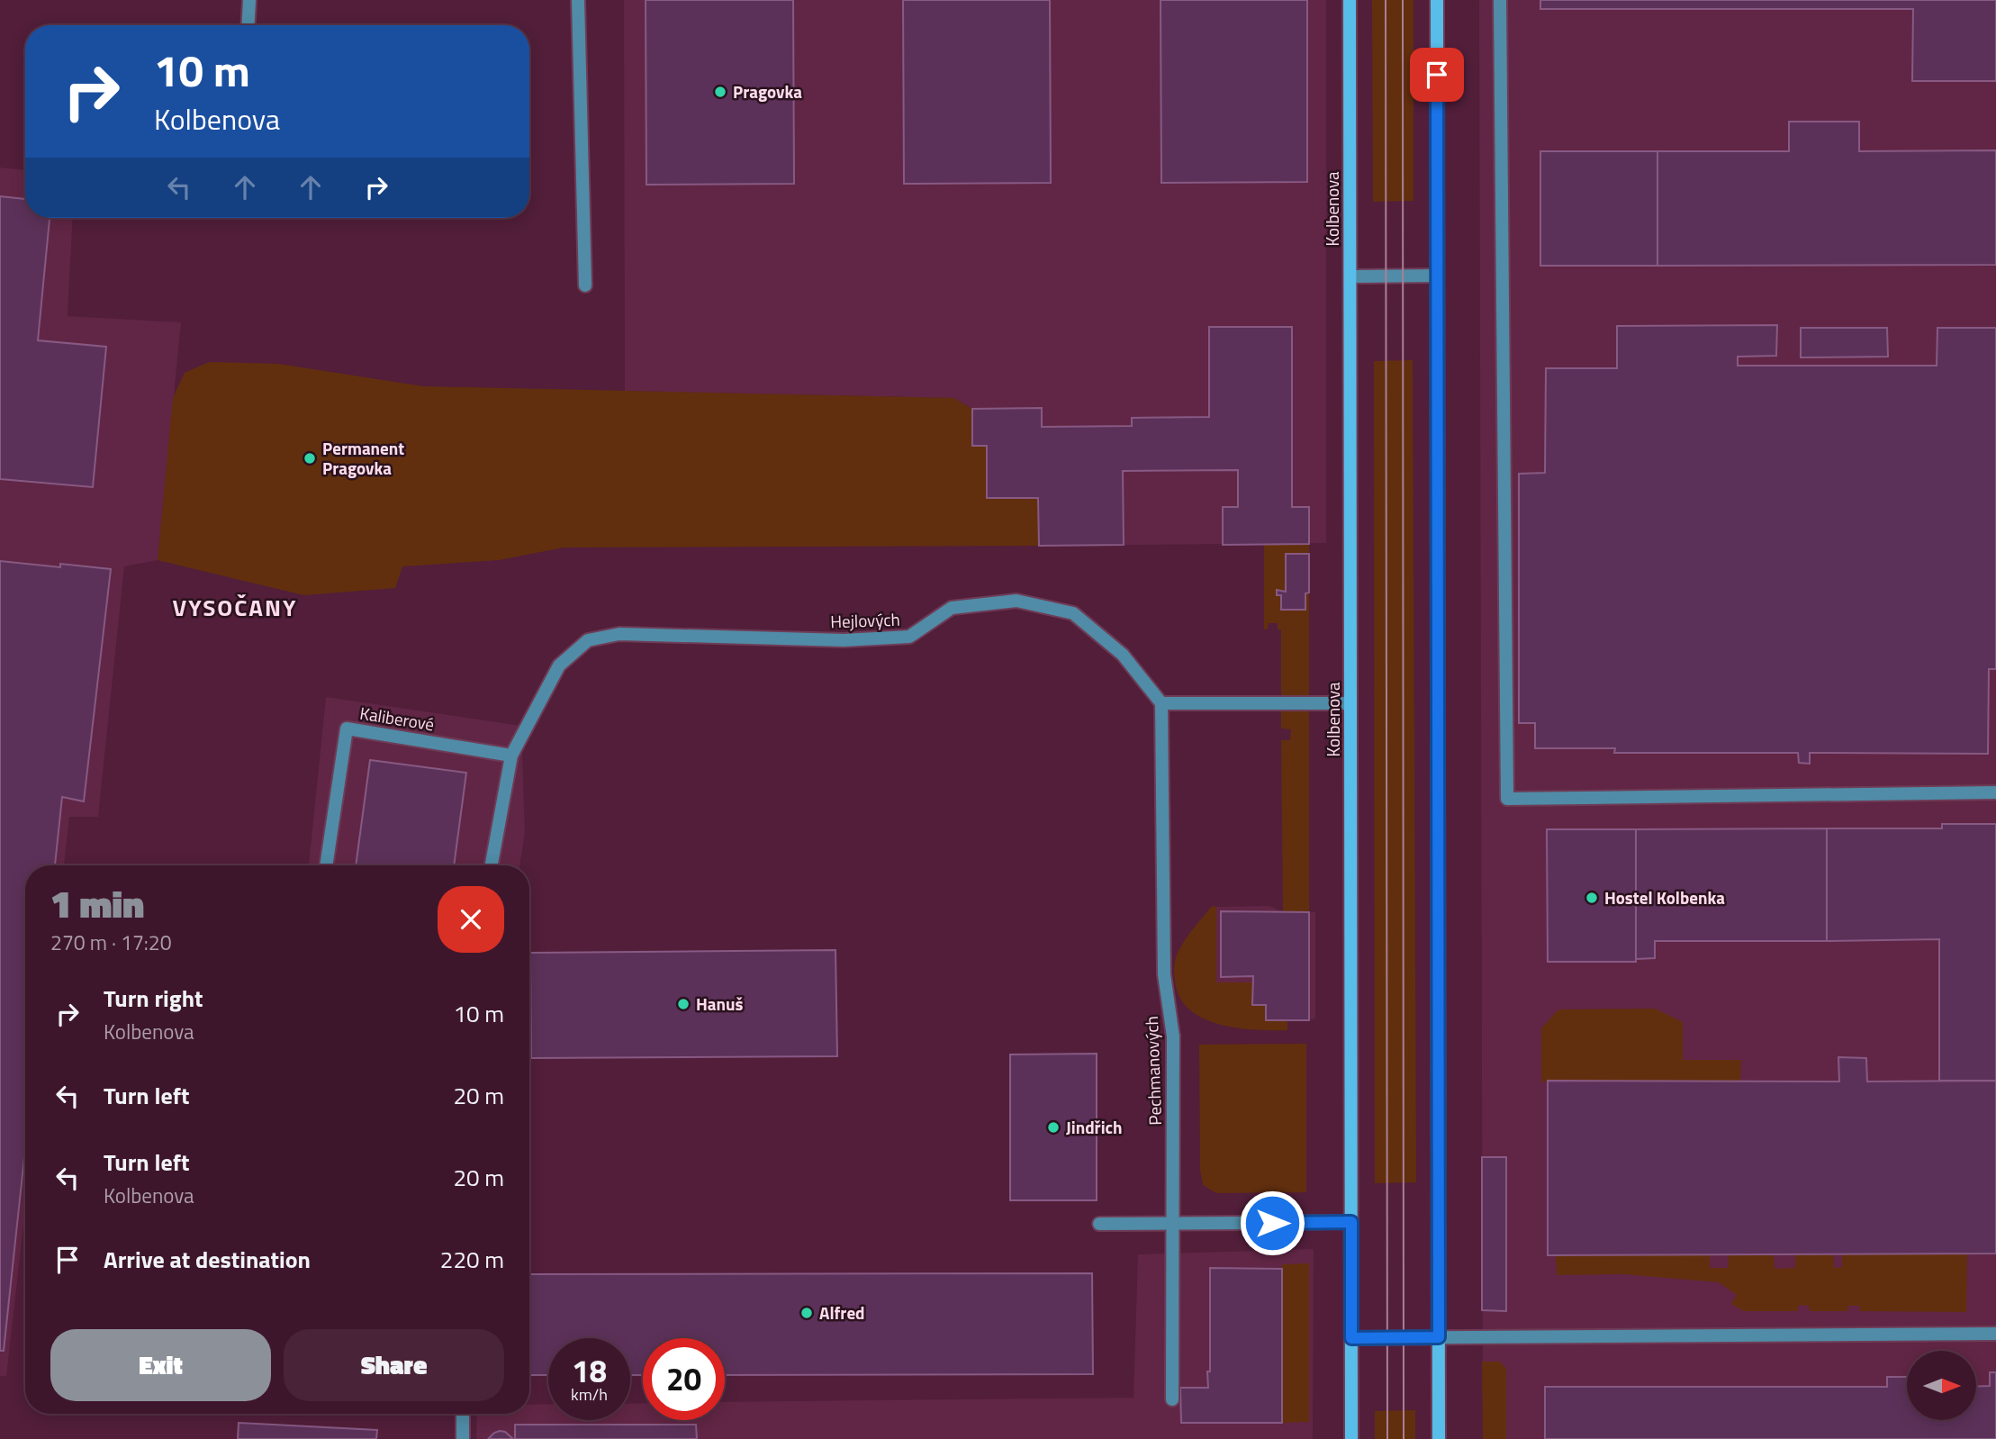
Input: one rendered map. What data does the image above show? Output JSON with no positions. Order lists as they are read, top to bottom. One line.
{"streets":{"main road":["Kolbenova"],"street":["Hejlových","Kaliberové","Pechmanových"]},"crossings":[["Hejlových","Kaliberové"],["Hejlových","Pechmanových"]],"districts":["VYSOČANY"],"places":["Pragovka","Permanent Pragovka","Hostel Kolbenka","Hanuš","Jindřich","Alfred"],"north":"right","page":{"turn":["10 m","Kolbenova"],"heading":["1 min","270 m · 17:20"],"list":[{"name":"Turn right","note":"Kolbenova","value":"10 m"},{"name":"Turn left","value":"20 m"},{"name":"Turn left","note":"Kolbenova","value":"20 m"},{"name":"Arrive at destination","value":"220 m"}],"buttons":["Exit","Share"],"speed":"18 km/h","limit":"20"}}
